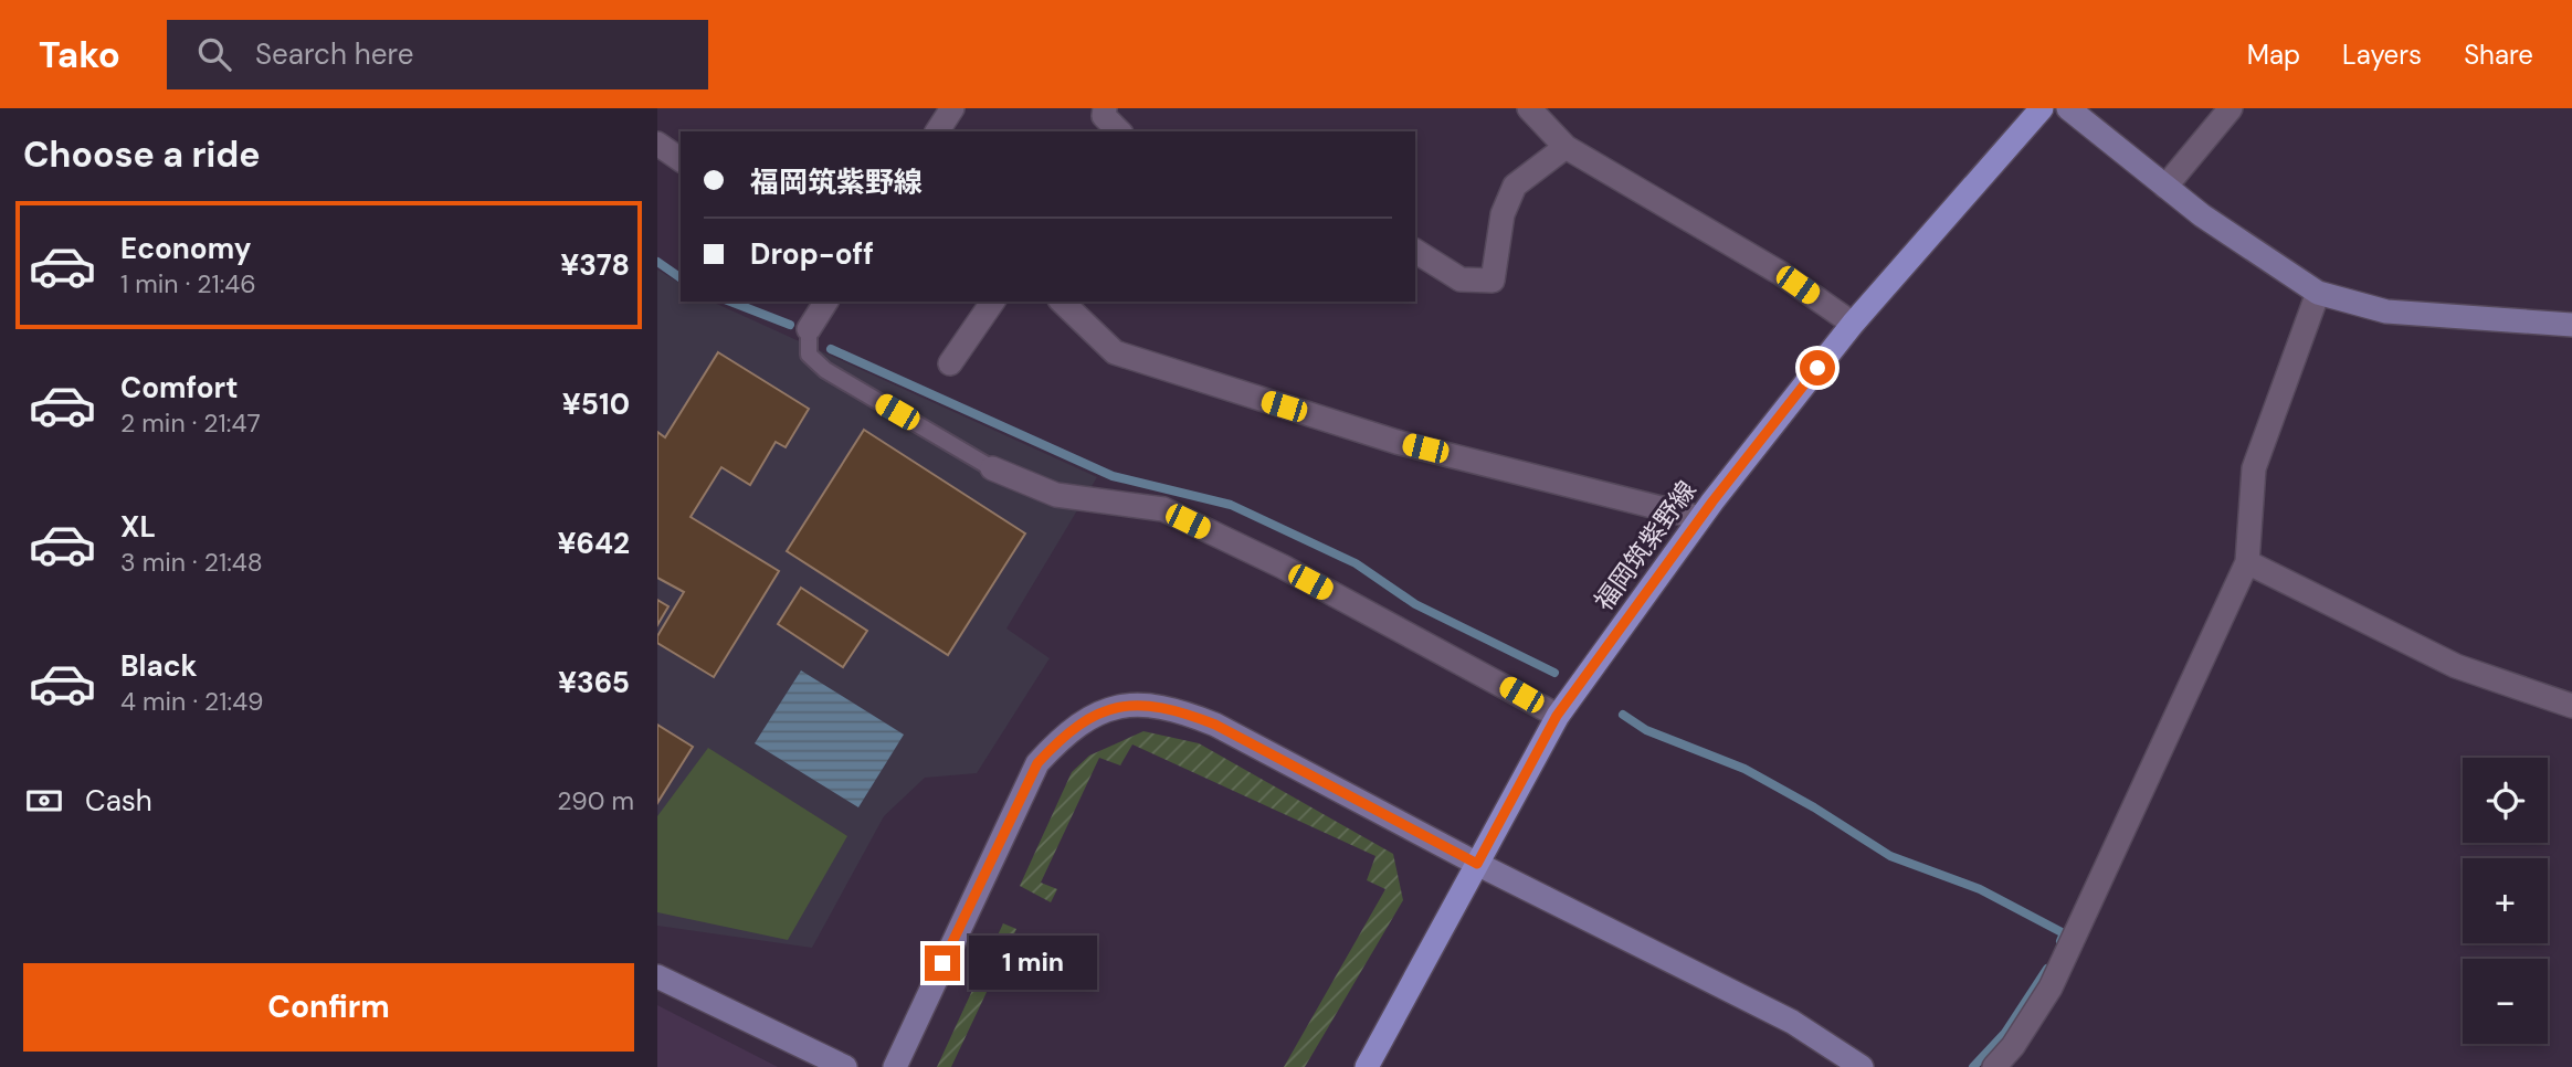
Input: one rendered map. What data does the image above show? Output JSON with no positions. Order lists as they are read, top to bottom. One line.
{"streets":{"main road":["福岡筑紫野線"]},"page":{"header":"Tako","search":"Search here","nav":["Map","Layers","Share"],"heading":"Choose a ride","banner":["福岡筑紫野線","Drop-off"],"list":[{"name":"Economy","note":"1 min · 21:46","value":"¥378"},{"name":"Comfort","note":"2 min · 21:47","value":"¥510"},{"name":"XL","note":"3 min · 21:48","value":"¥642"},{"name":"Black","note":"4 min · 21:49","value":"¥365"}],"pay":["Cash","290 m"],"map_buttons":["+","−"],"bubble":"1 min","buttons":"Confirm"}}
